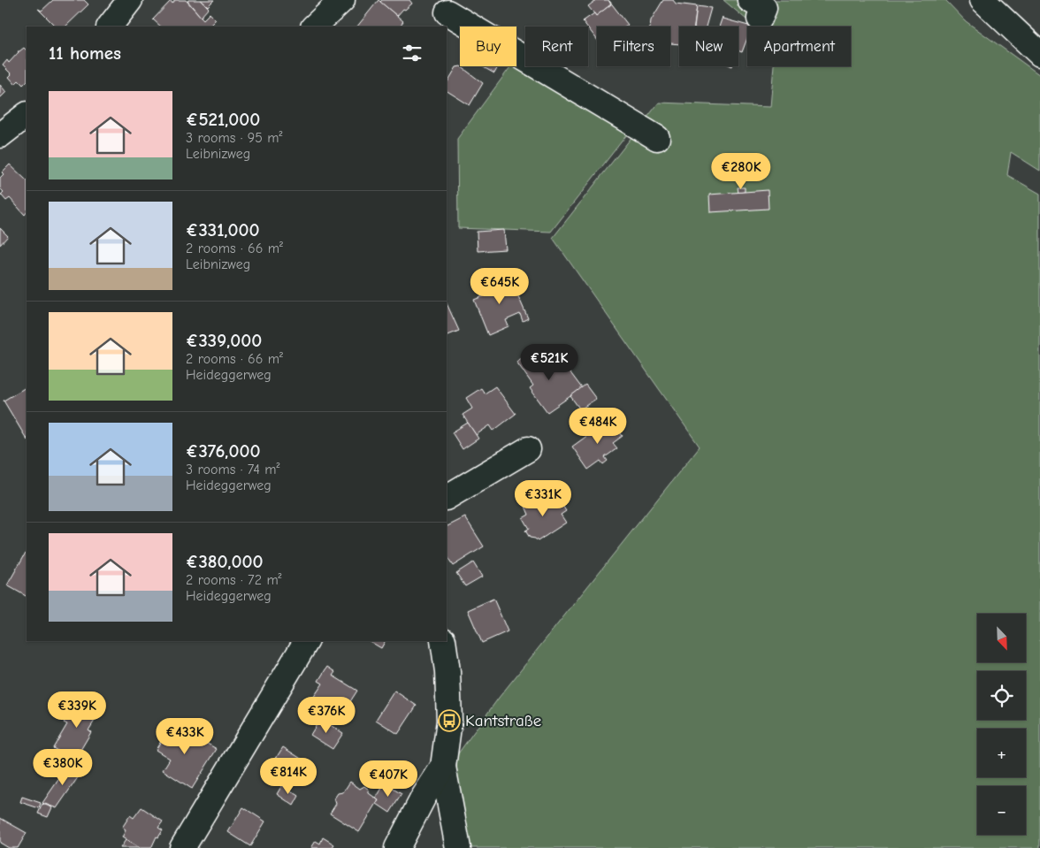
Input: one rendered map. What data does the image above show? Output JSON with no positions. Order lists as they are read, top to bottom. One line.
{"places":{"bus stop":["Kantstraße"]},"north":"bottom right","page":{"chip":["Buy","Rent","Filters","New","Apartment"],"heading":"11 homes","list":[{"name":"€521,000","note":"3 rooms · 95 m² · Leibnizweg"},{"name":"€331,000","note":"2 rooms · 66 m² · Leibnizweg"},{"name":"€339,000","note":"2 rooms · 66 m² · Heideggerweg"},{"name":"€376,000","note":"3 rooms · 74 m² · Heideggerweg"},{"name":"€380,000","note":"2 rooms · 72 m² · Heideggerweg"}],"price":["€280K","€645K","€521K","€484K","€331K","€339K","€376K","€433K","€380K","€814K","€407K"],"map_buttons":["+","−"]}}
